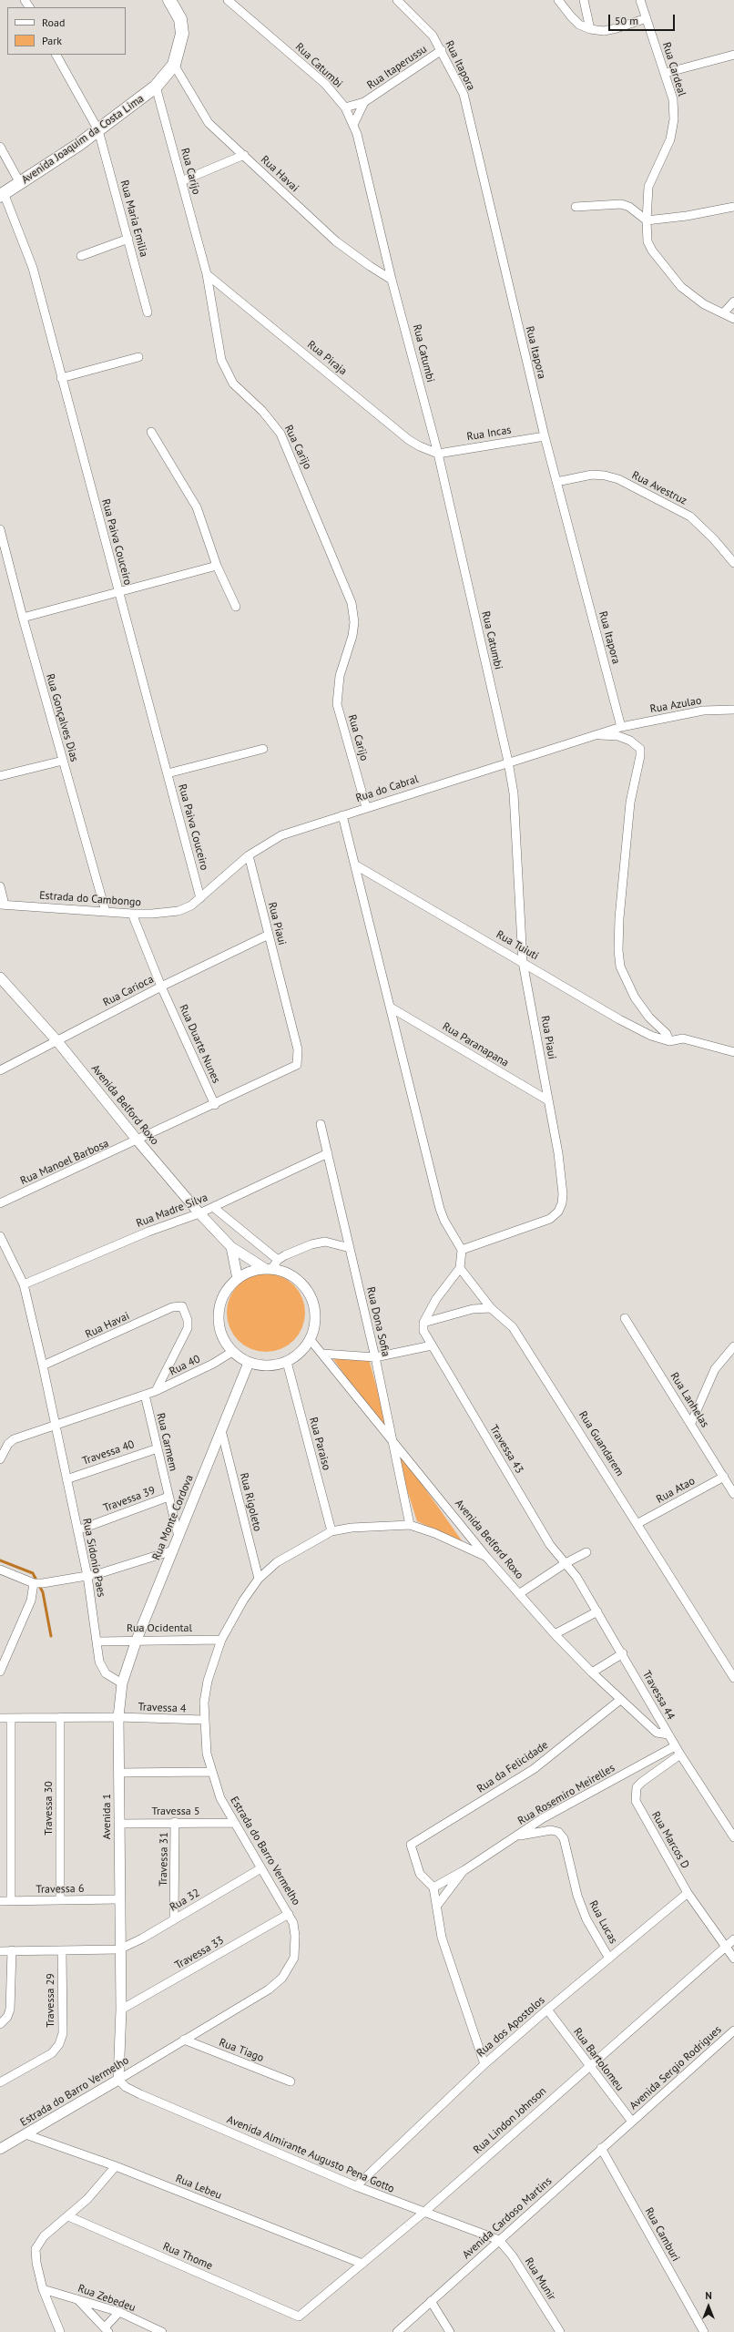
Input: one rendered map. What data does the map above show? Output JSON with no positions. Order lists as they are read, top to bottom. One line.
{"streets":{"main road":["Avenida Joaquim da Costa Lima"],"street":["Rua Catumbi","Rua Itapora","Rua Itaperussu","Rua Cardeal","Rua Carijo","Rua Havai","Rua Maria Emilia","Rua Piraja","Rua Incas","Rua Avestruz","Rua Paiva Couceiro","Rua Azulao","Rua Gonçalves Dias","Rua do Cabral","Estrada do Cambongo","Rua Piaui","Rua Tuiuti","Rua Carioca","Rua Duarte Nunes","Rua Paranapana","Avenida Belford Roxo","Rua Manoel Barbosa","Rua Madre Silva","Rua Dona Sofia","Rua 40","Rua Lanhelas","Rua Carmem","Rua Paraiso","Rua Guandarem","Travessa 43","Travessa 40","Rua Atao","Travessa 39","Rua Rigoleto","Rua Monte Cordova","Rua Sidonio Paes","Rua Ocidental","Travessa 44","Travessa 4","Rua da Felicidade","Rua Rosemiro Meirelles","Travessa 30","Travessa 5","Avenida 1","Rua Marcos D","Estrada do Barro Vermelho","Travessa 31","Travessa 6","Rua 32","Rua Lucas","Travessa 33","Travessa 29","Rua dos Apostolos","Rua Tiago","Rua Bartolomeu","Avenida Sergio Rodrigues","Rua Lindon Johnson","Avenida Almirante Augusto Pena Gotto","Rua Lebeu","Avenida Cardoso Martins","Rua Camburi","Rua Thome","Rua Munir","Rua Zebedeu"]},"crossings":[["Rua Catumbi","Rua Itaperussu"],["Rua Catumbi","Rua Havai"],["Rua Catumbi","Rua Piraja"],["Rua Catumbi","Rua Incas"],["Rua Catumbi","Rua do Cabral"],["Rua Catumbi","Rua Piaui"],["Rua Itapora","Rua Itaperussu"],["Rua Itapora","Rua Incas"],["Rua Itapora","Rua Avestruz"],["Rua Itapora","Rua Azulao"],["Rua Itapora","Rua do Cabral"],["Avenida Joaquim da Costa Lima","Rua Carijo"],["Avenida Joaquim da Costa Lima","Rua Havai"],["Avenida Joaquim da Costa Lima","Rua Maria Emilia"],["Avenida Joaquim da Costa Lima","Rua Paiva Couceiro"],["Rua Carijo","Rua Piraja"],["Rua Carijo","Rua do Cabral"],["Rua Havai","Rua 40"],["Rua Havai","Rua Sidonio Paes"],["Rua Piraja","Rua Incas"],["Rua Paiva Couceiro","Rua do Cabral"],["Rua Azulao","Rua do Cabral"],["Rua Gonçalves Dias","Estrada do Cambongo"],["Rua do Cabral","Estrada do Cambongo"],["Rua do Cabral","Rua Piaui"],["Estrada do Cambongo","Rua Duarte Nunes"],["Rua Piaui","Rua Tuiuti"],["Rua Piaui","Rua Carioca"],["Rua Piaui","Rua Duarte Nunes"],["Rua Piaui","Rua Paranapana"],["Rua Carioca","Rua Duarte Nunes"],["Rua Carioca","Avenida Belford Roxo"],["Avenida Belford Roxo","Rua Manoel Barbosa"],["Avenida Belford Roxo","Rua Madre Silva"],["Avenida Belford Roxo","Rua Dona Sofia"],["Avenida Belford Roxo","Rua 40"],["Avenida Belford Roxo","Rua Paraiso"],["Avenida Belford Roxo","Rua Monte Cordova"],["Avenida Belford Roxo","Travessa 44"],["Avenida Belford Roxo","Rua da Felicidade"],["Avenida Belford Roxo","Estrada do Barro Vermelho"],["Rua Madre Silva","Rua Dona Sofia"],["Rua Madre Silva","Rua Sidonio Paes"],["Rua Dona Sofia","Estrada do Barro Vermelho"],["Rua 40","Rua Carmem"],["Rua 40","Rua Paraiso"],["Rua 40","Rua Monte Cordova"],["Rua Lanhelas","Rua Atao"],["Rua Carmem","Travessa 40"],["Rua Carmem","Travessa 39"],["Rua Carmem","Rua Monte Cordova"],["Rua Paraiso","Rua Monte Cordova"],["Rua Paraiso","Estrada do Barro Vermelho"],["Rua Guandarem","Rua Atao"],["Travessa 43","Travessa 44"],["Travessa 40","Rua Sidonio Paes"],["Travessa 39","Rua Sidonio Paes"],["Rua Rigoleto","Rua Monte Cordova"],["Rua Rigoleto","Estrada do Barro Vermelho"],["Rua Monte Cordova","Rua Sidonio Paes"],["Rua Monte Cordova","Rua Ocidental"],["Rua Monte Cordova","Avenida 1"],["Rua Sidonio Paes","Rua Ocidental"],["Rua Sidonio Paes","Avenida 1"],["Rua Ocidental","Estrada do Barro Vermelho"],["Travessa 44","Rua Rosemiro Meirelles"],["Travessa 44","Rua Marcos D"],["Travessa 4","Avenida 1"],["Travessa 4","Estrada do Barro Vermelho"],["Rua da Felicidade","Rua Rosemiro Meirelles"],["Rua Rosemiro Meirelles","Rua Lucas"],["Travessa 30","Travessa 6"],["Travessa 5","Avenida 1"],["Travessa 5","Estrada do Barro Vermelho"],["Travessa 5","Travessa 31"],["Avenida 1","Estrada do Barro Vermelho"],["Avenida 1","Travessa 6"],["Avenida 1","Rua 32"],["Avenida 1","Travessa 33"],["Avenida 1","Avenida Almirante Augusto Pena Gotto"],["Rua Marcos D","Rua dos Apostolos"],["Rua Marcos D","Rua Lindon Johnson"],["Estrada do Barro Vermelho","Rua 32"],["Estrada do Barro Vermelho","Travessa 33"],["Estrada do Barro Vermelho","Rua Tiago"],["Estrada do Barro Vermelho","Avenida Almirante Augusto Pena Gotto"],["Estrada do Barro Vermelho","Rua Lebeu"],["Travessa 31","Rua 32"],["Rua Lucas","Rua dos Apostolos"],["Rua dos Apostolos","Rua Bartolomeu"],["Rua dos Apostolos","Avenida Almirante Augusto Pena Gotto"],["Rua Bartolomeu","Avenida Sergio Rodrigues"],["Rua Bartolomeu","Rua Lindon Johnson"],["Rua Bartolomeu","Avenida Cardoso Martins"],["Avenida Sergio Rodrigues","Avenida Cardoso Martins"],["Rua Lindon Johnson","Avenida Almirante Augusto Pena Gotto"],["Rua Lindon Johnson","Rua Lebeu"],["Rua Lindon Johnson","Rua Thome"],["Avenida Almirante Augusto Pena Gotto","Avenida Cardoso Martins"],["Avenida Almirante Augusto Pena Gotto","Rua Munir"],["Avenida Cardoso Martins","Rua Camburi"],["Avenida Cardoso Martins","Rua Munir"]],"legend":["Road","Park"],"scale_bar":"50 m","north":"top"}
